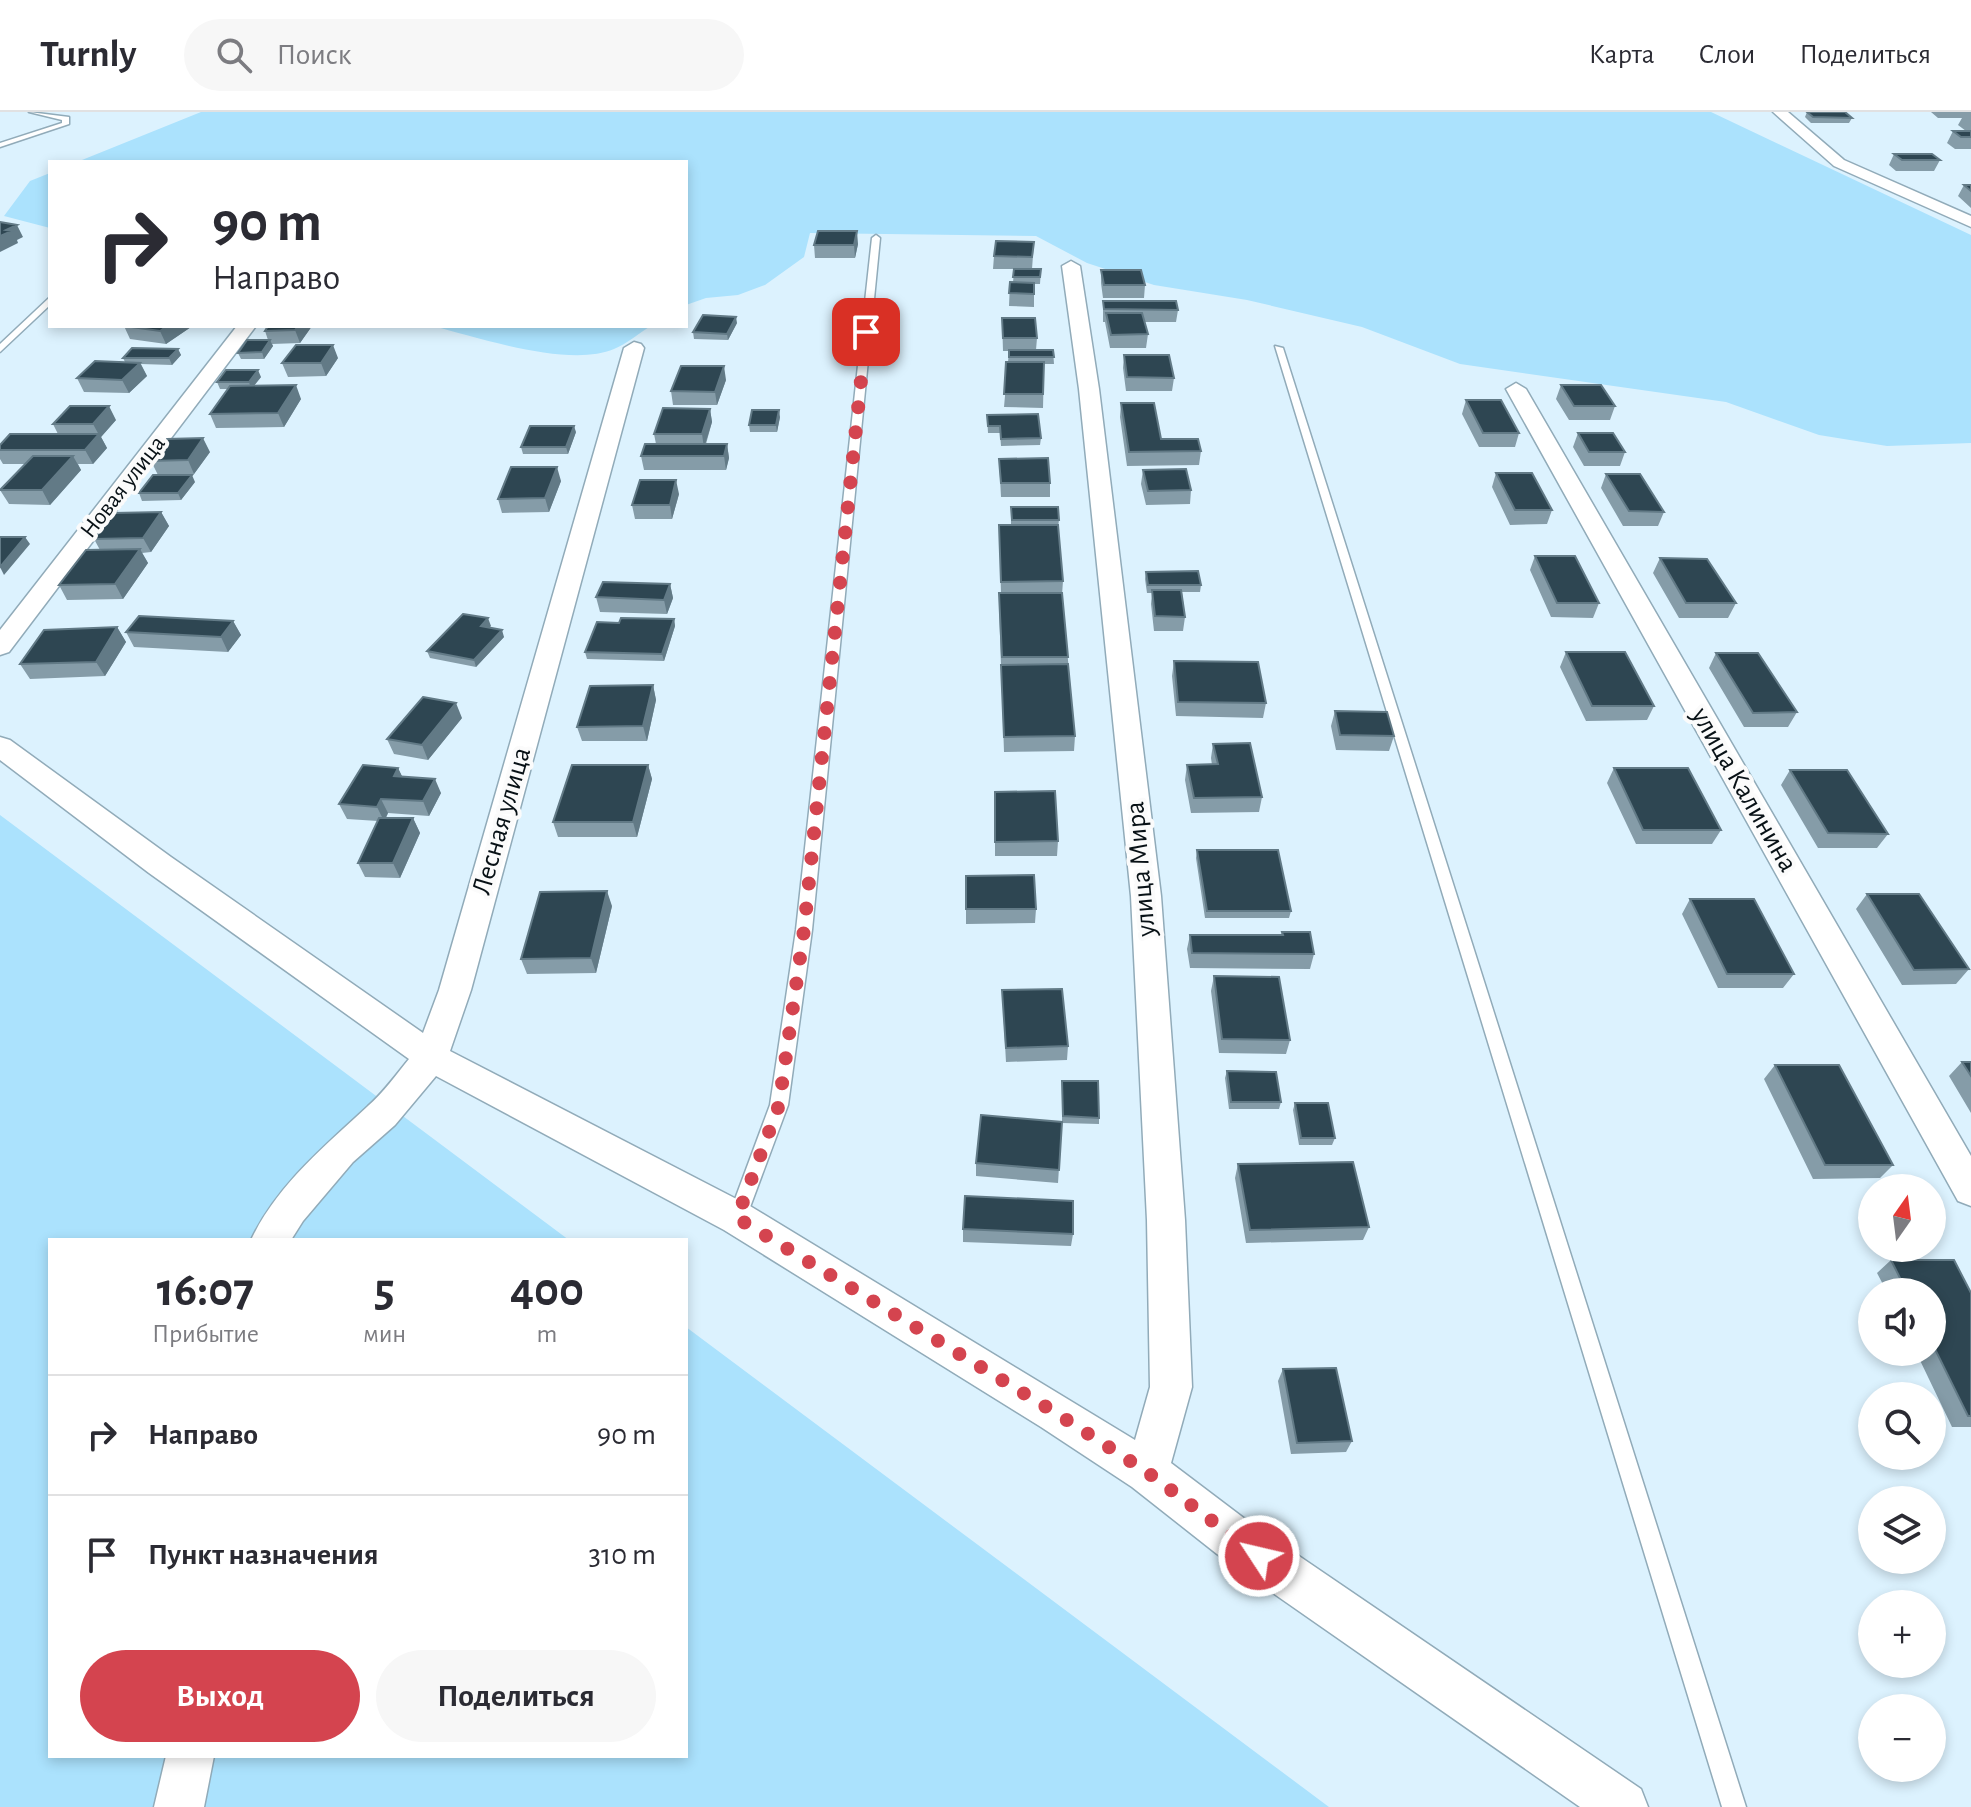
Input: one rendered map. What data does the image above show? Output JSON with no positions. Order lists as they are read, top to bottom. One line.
{"streets":{"street":["Новая улица","улица Калинина","Лесная улица","улица Мира"]},"north":"top","page":{"header":"Turnly","search":"Поиск","nav":["Карта","Слои","Поделиться"],"turn":["90 m","Направо"],"map_buttons":["+","−"],"eta":["16:07","Прибытие","5","мин","400","m"],"list":[{"name":"Направо","value":"90 m"},{"name":"Пункт назначения","value":"310 m"}],"buttons":["Выход","Поделиться"]}}
